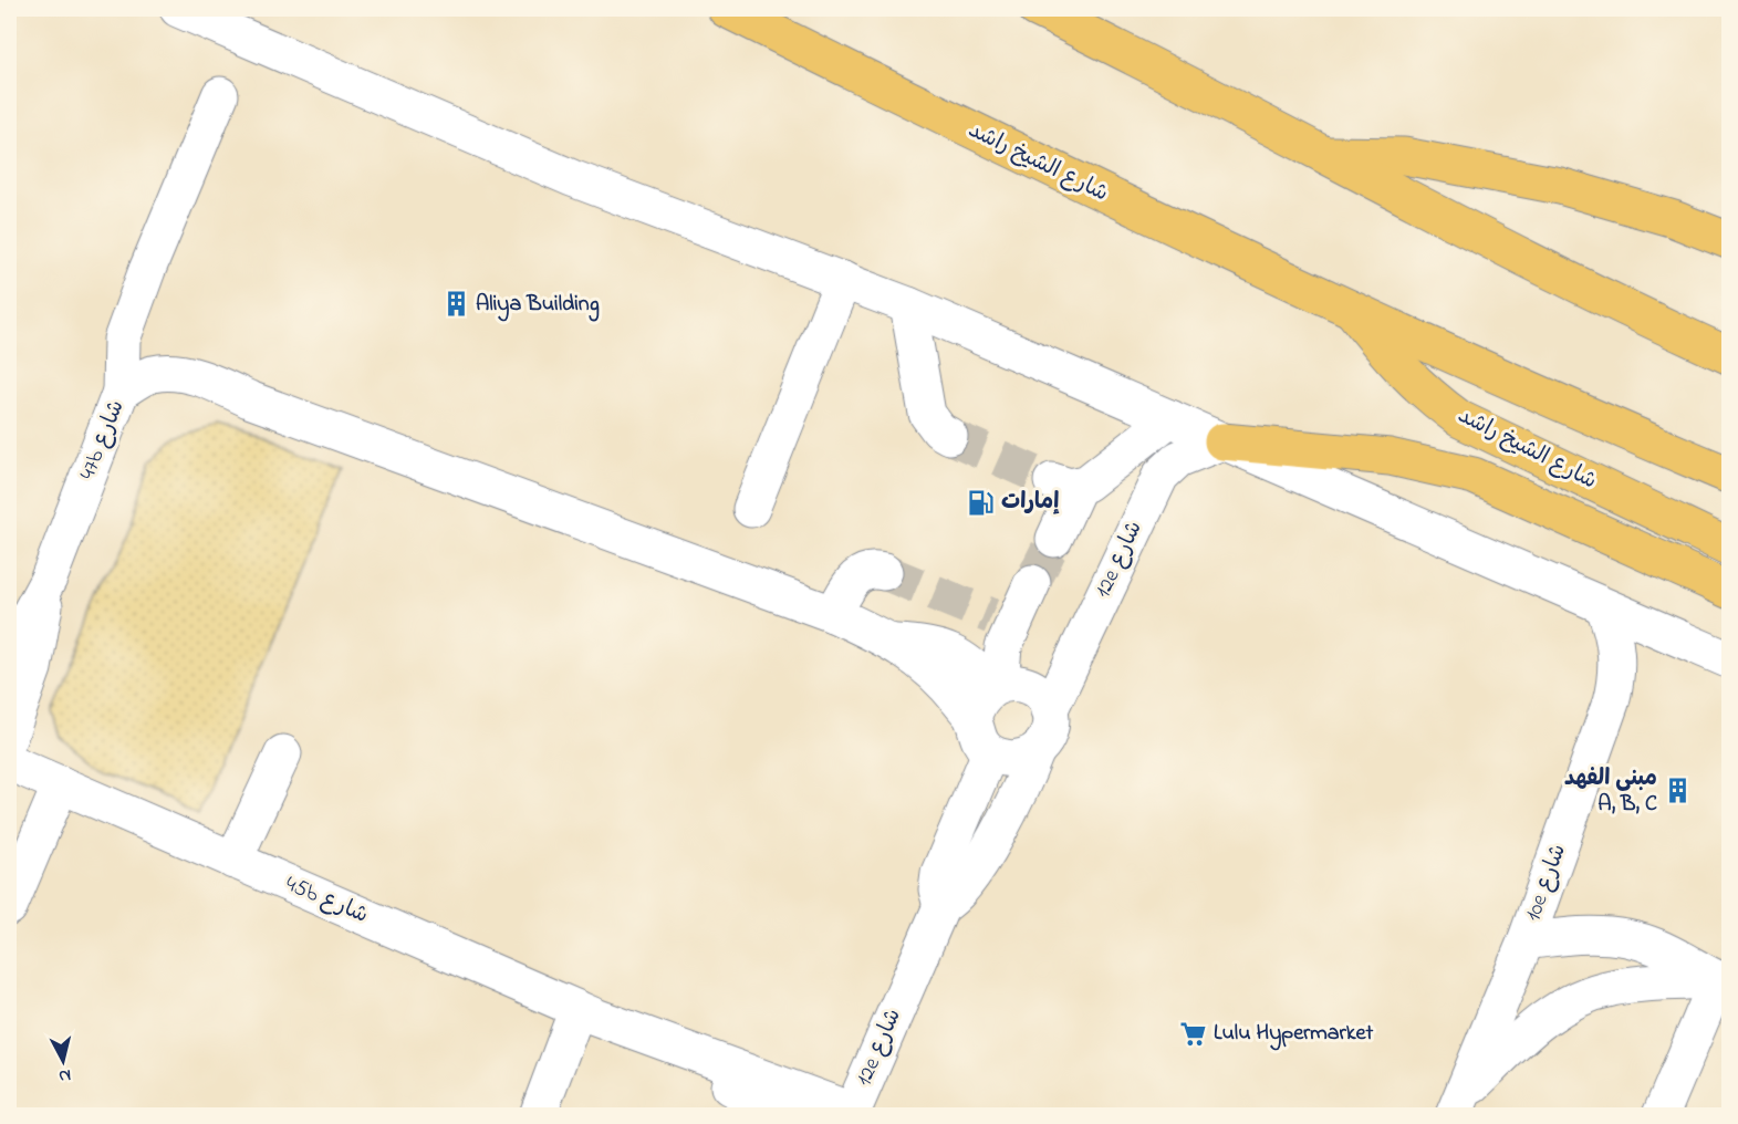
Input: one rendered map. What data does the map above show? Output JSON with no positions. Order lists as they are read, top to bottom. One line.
{"streets":{"main road":["شارع الشيخ راشد"],"street":["47b شارع","12e شارع","10e شارع","45b شارع"]},"crossings":[["12e شارع","45b شارع"]],"places":{"building":["Aliya Building","مبنى الفهد A, B, C"],"fuel station":["إمارات"],"supermarket":["Lulu Hypermarket"]},"north":"bottom"}
